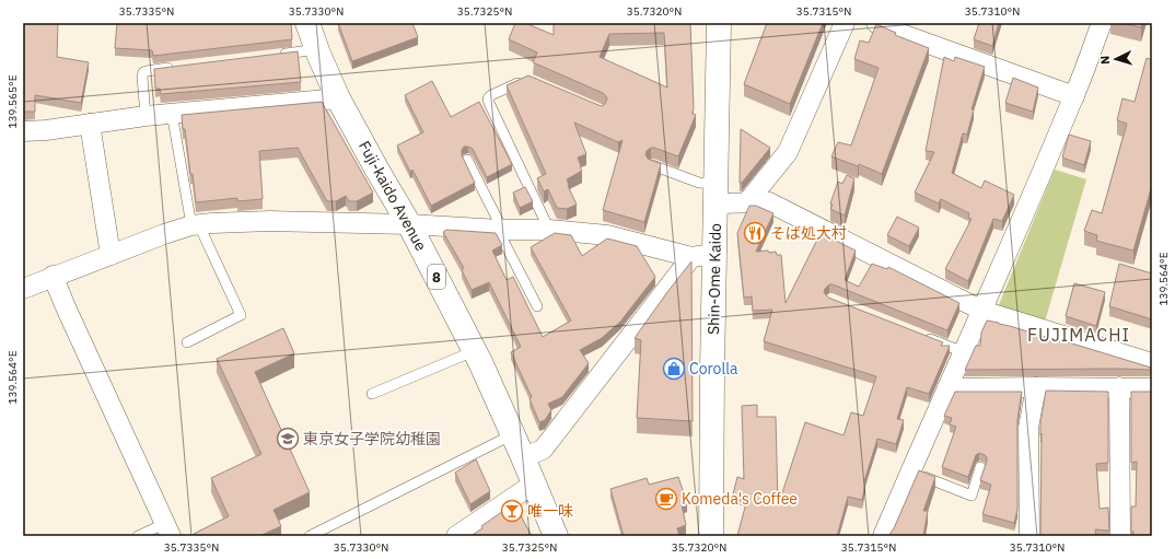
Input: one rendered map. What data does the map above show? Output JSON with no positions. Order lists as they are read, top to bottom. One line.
{"streets":{"main road":["Fuji-kaido Avenue","8","Shin-Ome Kaido"]},"districts":["FUJIMACHI"],"places":{"restaurant":["そば処大村"],"shop":["Corolla"],"school or university":["東京女子学院幼稚園"],"cafe":["Komeda's Coffee"],"bar":["唯一味"]},"north":"left","coordinates":["35.7335°N","35.7330°N","35.7325°N","35.7320°N","35.7315°N","35.7310°N","139.565°E","139.564°E"]}
